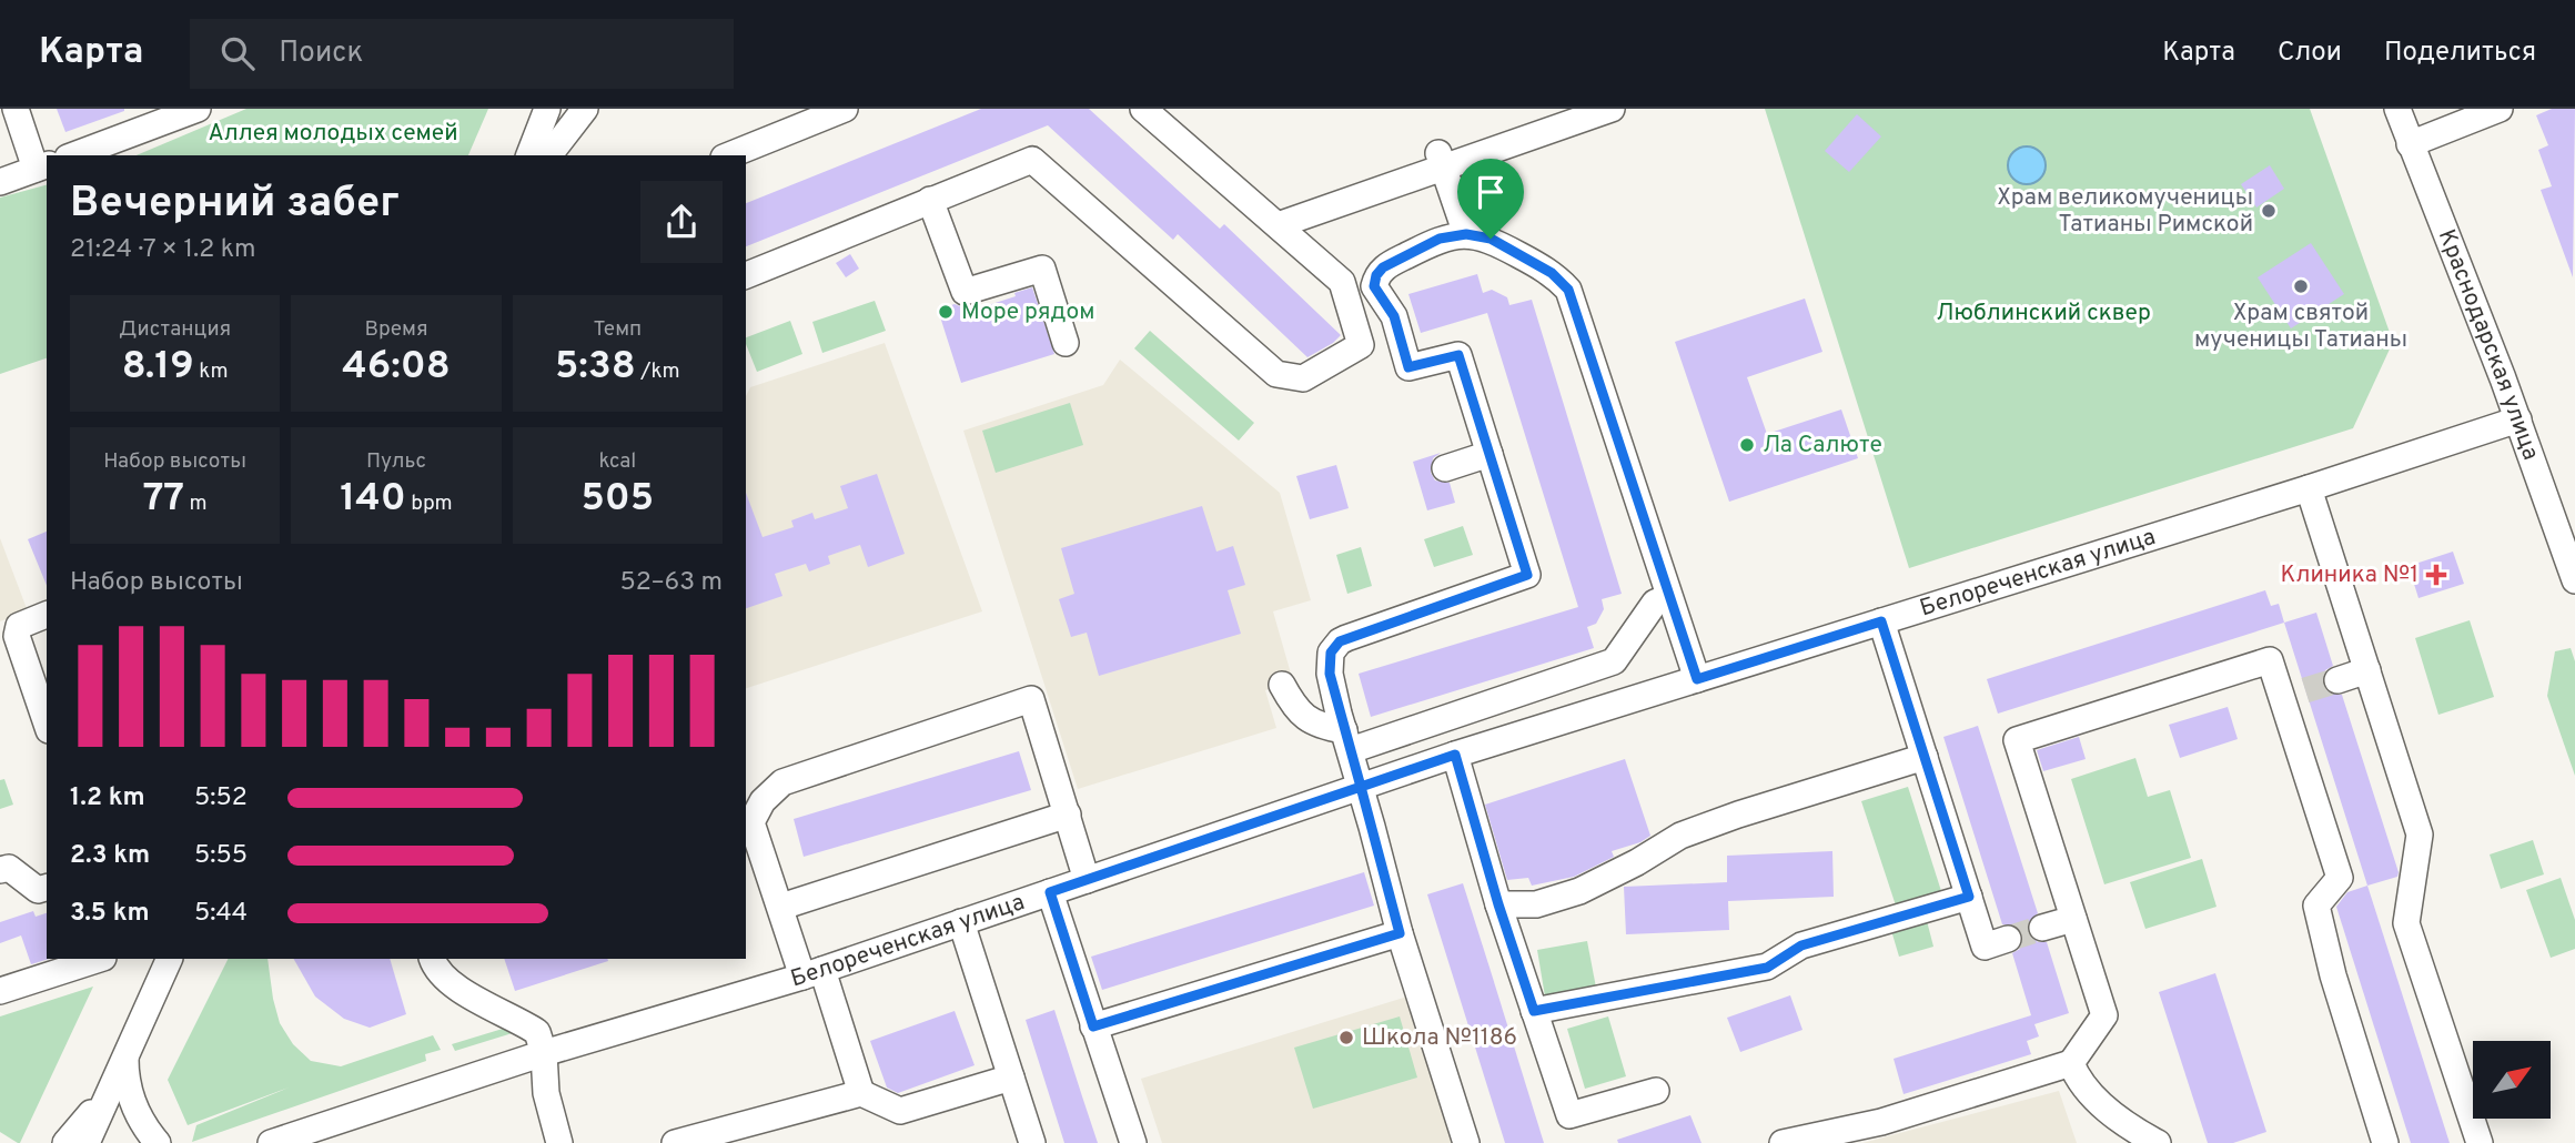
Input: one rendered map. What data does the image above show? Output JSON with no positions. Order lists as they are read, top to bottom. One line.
{"streets":{"street":["Краснодарская улица","Белореченская улица"]},"crossings":[["Краснодарская улица","Белореченская улица"]],"parks":["Аллея молодых семей","Люблинский сквер"],"places":{"other":["Храм великомученицы Татианы Римской","Храм святой мученицы Татианы","Море рядом","Ла Салюте","Школа №1186"],"health":["Клиника №1"]},"north":"top right","page":{"header":"Карта","search":"Поиск","nav":["Карта","Слои","Поделиться"],"heading":["Вечерний забег","21:24 · 7 × 1.2 km"],"stats":[["Дистанция","8.19 km"],["Время","46:08"],["Темп","5:38 /km"],["Набор высоты","77 m"],["Пульс","140 bpm"],["kcal","505"]],"chart":["Набор высоты","52–63 m"],"list":[{"name":"1.2 km","note":"5:52"},{"name":"2.3 km","note":"5:55"},{"name":"3.5 km","note":"5:44"}]}}
